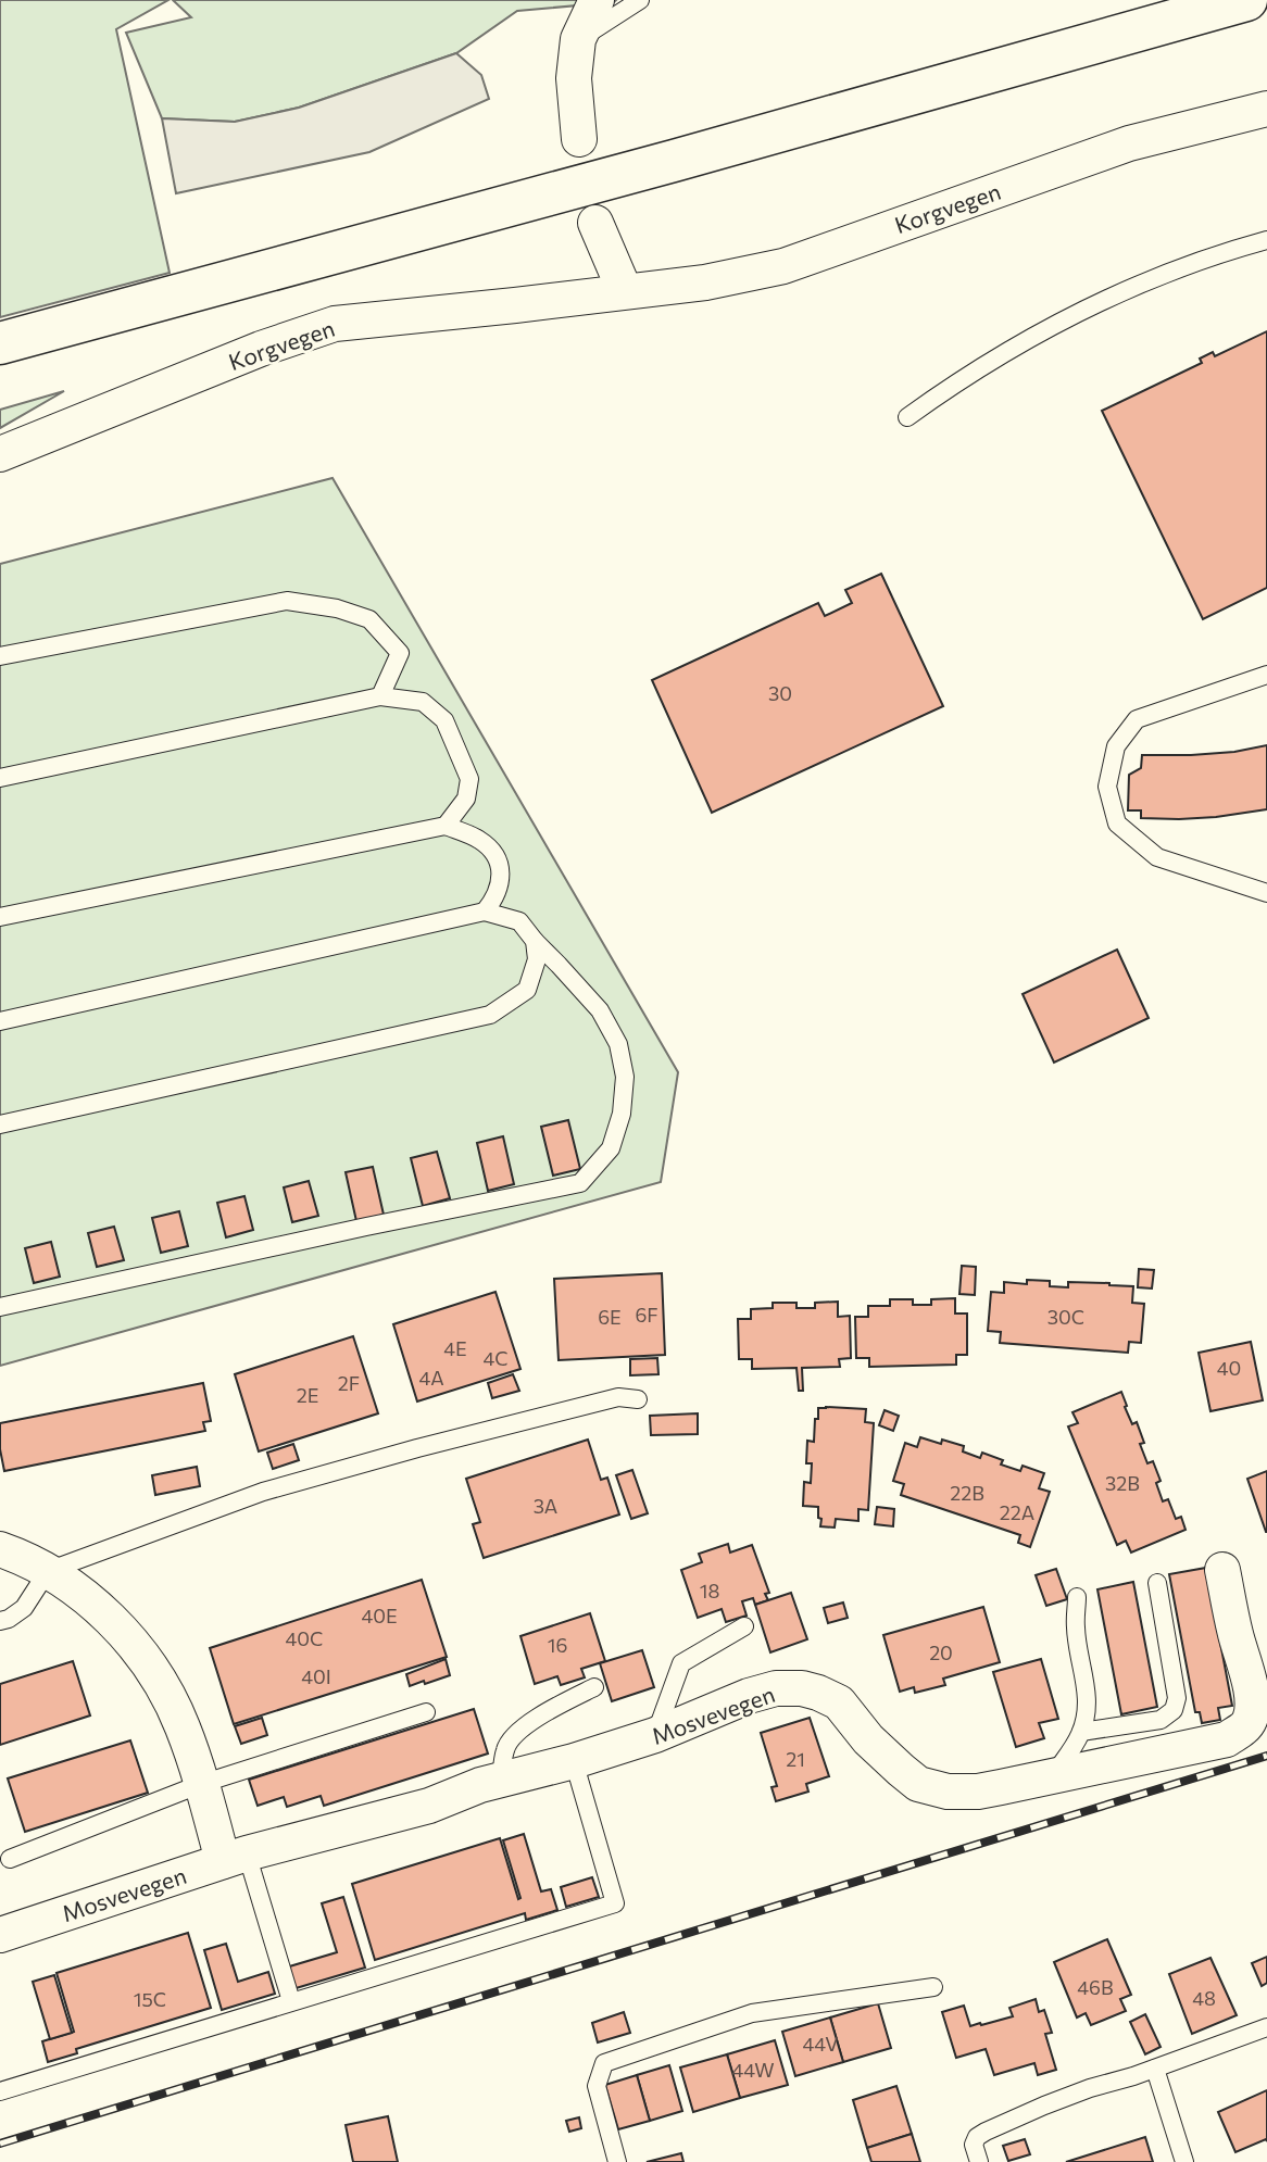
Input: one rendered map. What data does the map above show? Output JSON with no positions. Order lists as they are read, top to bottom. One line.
{"streets":{"street":["Korgvegen","Mosvevegen"]},"house_numbers":["30","6F","6E","30C","4E","4C","40","4A","2F","2E","32B","22B","3A","22A","18","40E","40C","16","20","40I","21","46B","48","15C","44V","44W"]}
